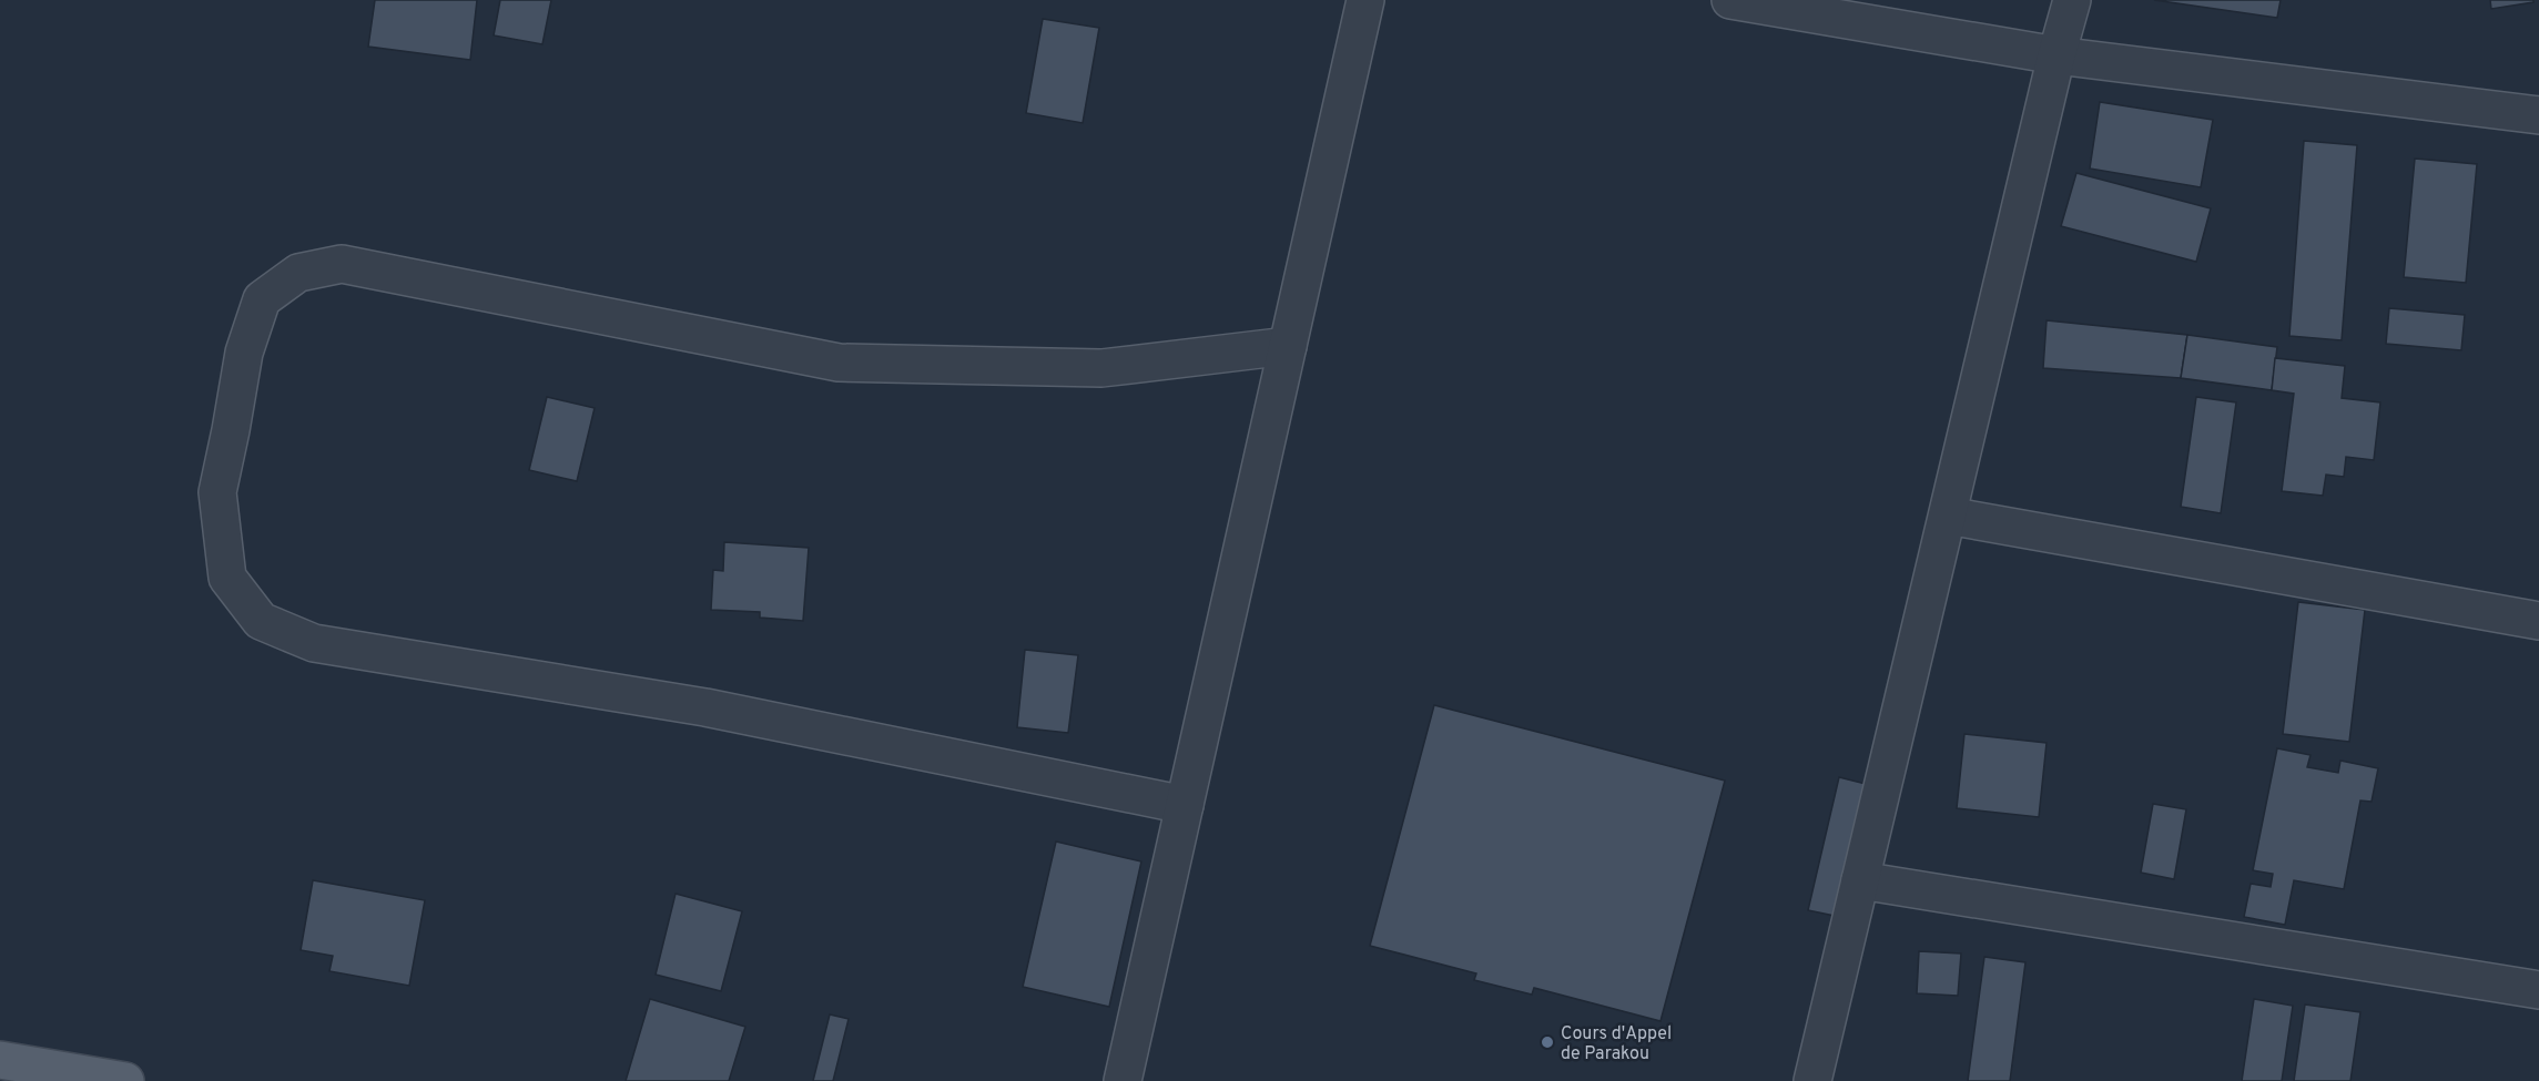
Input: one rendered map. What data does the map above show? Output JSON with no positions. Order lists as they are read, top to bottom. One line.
{"places":["Cours d'Appel de Parakou"]}
